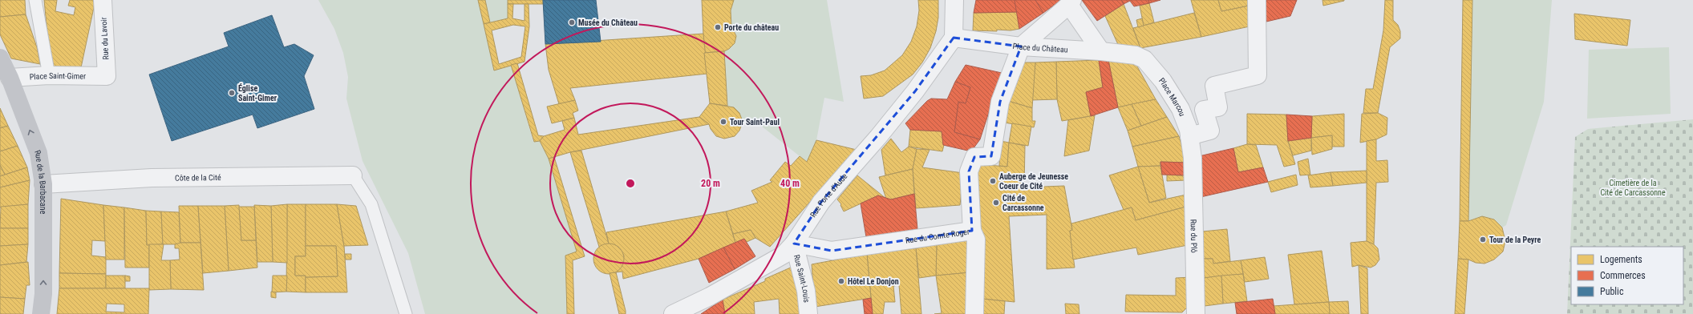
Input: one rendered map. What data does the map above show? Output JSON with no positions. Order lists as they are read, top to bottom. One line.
{"streets":{"main road":["Rue de la Barbacane"],"street":["Rue du Lavoir","Place du Château","Place Saint-Gimer","Place Marcou","Côte de la Cité","Rue Porte d'Aude","Rue du Comte Roger","Rue du Plô","Rue Saint-Louis"]},"crossings":[["Rue du Lavoir","Place Saint-Gimer"],["Place du Château","Place Marcou"],["Place du Château","Rue Porte d'Aude"],["Place du Château","Rue du Comte Roger"],["Place Saint-Gimer","Rue de la Barbacane"],["Place Marcou","Rue du Plô"],["Côte de la Cité","Rue de la Barbacane"],["Rue Porte d'Aude","Rue du Comte Roger"],["Rue Porte d'Aude","Rue Saint-Louis"],["Rue du Comte Roger","Rue Saint-Louis"]],"one_way":["Rue de la Barbacane"],"parks":["Cimetière de la Cité de Carcassonne"],"places":["Musée du Château","Porte du château","Église Saint-Gimer","Tour Saint-Paul","Auberge de Jeunesse Coeur de Cité","Cité de Carcassonne","Tour de la Peyre","Hôtel Le Donjon"],"legend":["Logements","Commerces","Public"],"rings":["20 m","40 m"]}
